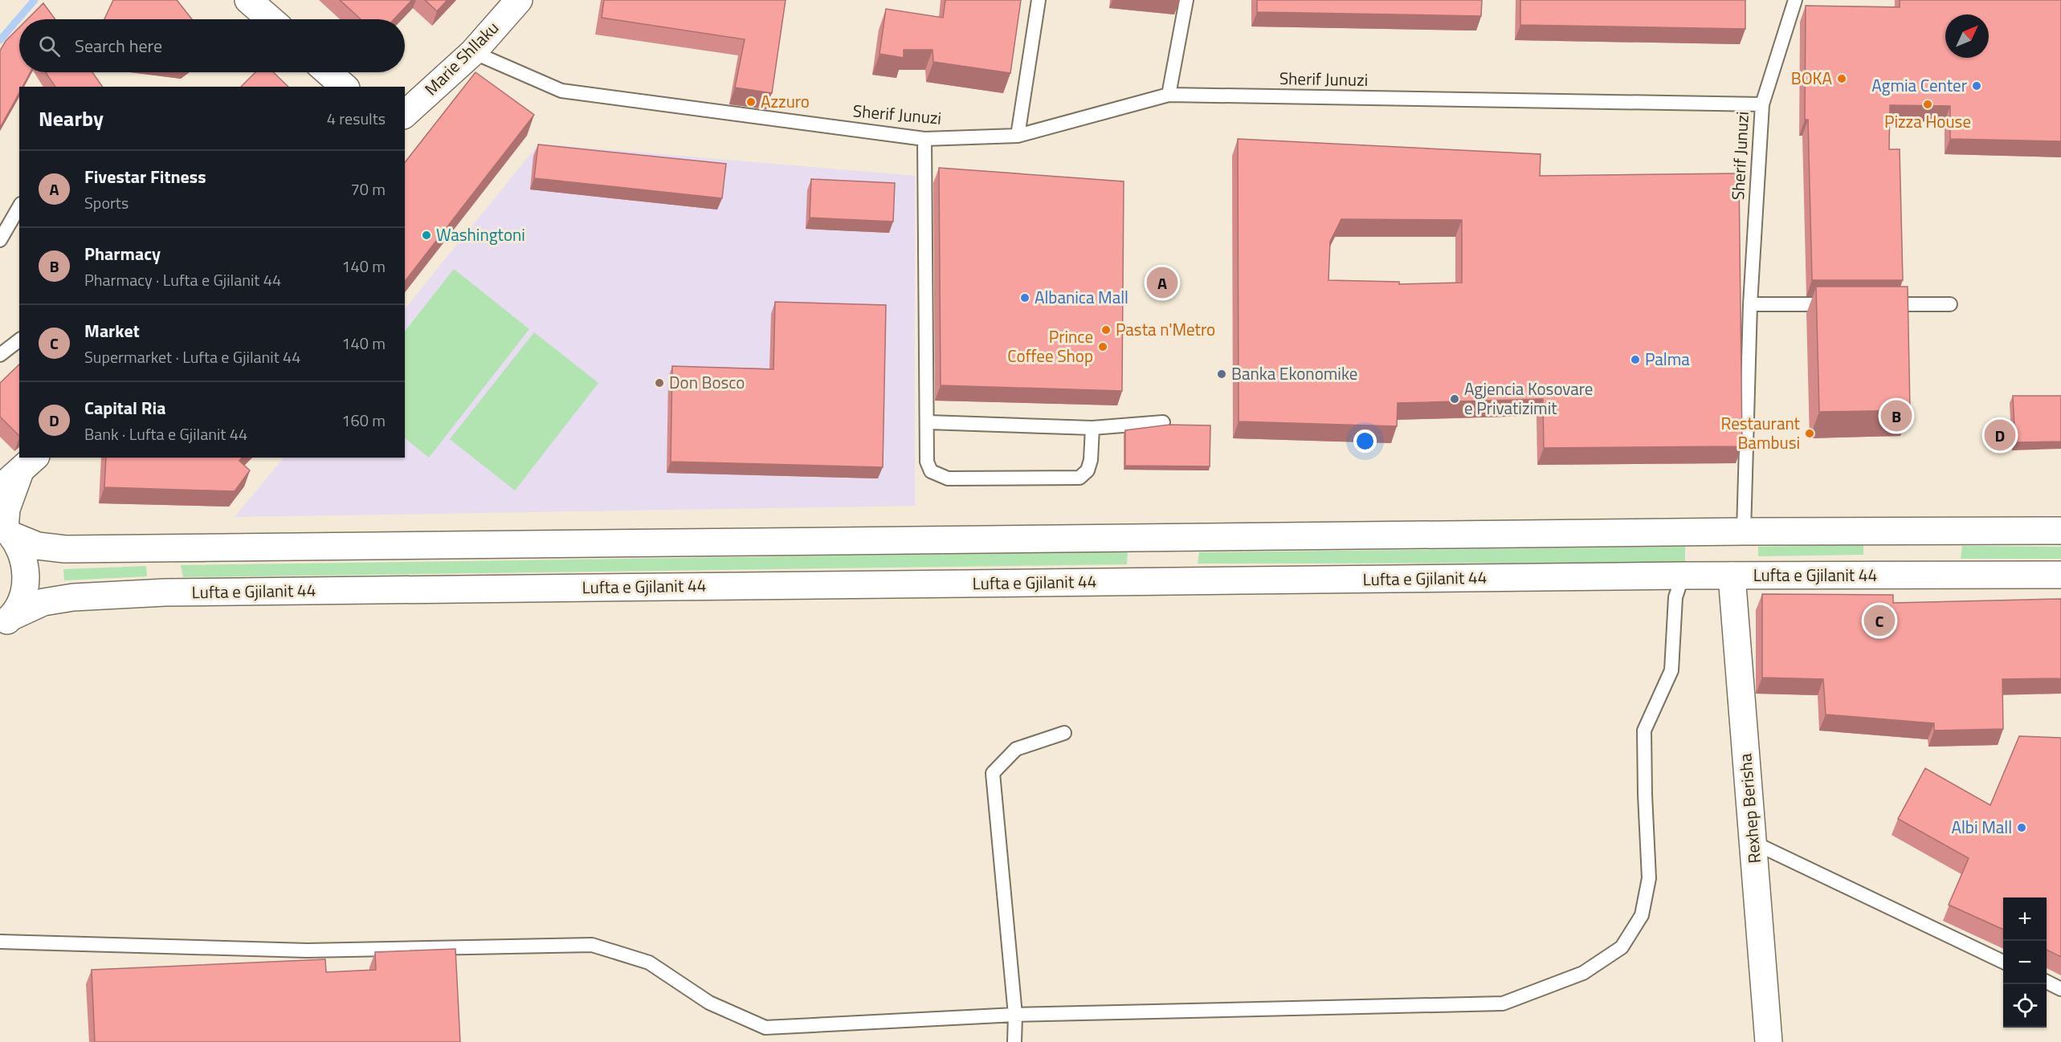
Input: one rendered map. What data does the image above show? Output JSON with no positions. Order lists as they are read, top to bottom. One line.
{"streets":{"main road":["Marie Shllaku","Lufta e Gjilanit 44","Rexhep Berisha"],"lane":["Sherif Junuzi"]},"crossings":[["Marie Shllaku","Sherif Junuzi"],["Lufta e Gjilanit 44","Rexhep Berisha"]],"places":["BOKA","Agmia Center","Azzuro","Pizza House","Washingtoni","Albanica Mall","Pasta n'Metro","Prince Coffee Shop","Palma","Banka Ekonomike","Don Bosco","Agjencia Kosovare e Privatizimit","Restaurant Bambusi","Albi Mall"],"north":"top right","page":{"search":"Search here","heading":["Nearby","4 results"],"list":[{"mark":"A","name":"Fivestar Fitness","note":"Sports","value":"70 m"},{"mark":"B","name":"Pharmacy","note":"Pharmacy · Lufta e Gjilanit 44","value":"140 m"},{"mark":"C","name":"Market","note":"Supermarket · Lufta e Gjilanit 44","value":"140 m"},{"mark":"D","name":"Capital Ria","note":"Bank · Lufta e Gjilanit 44","value":"160 m"}],"pins":["A","B","D","C"],"map_buttons":["+","−"]}}
